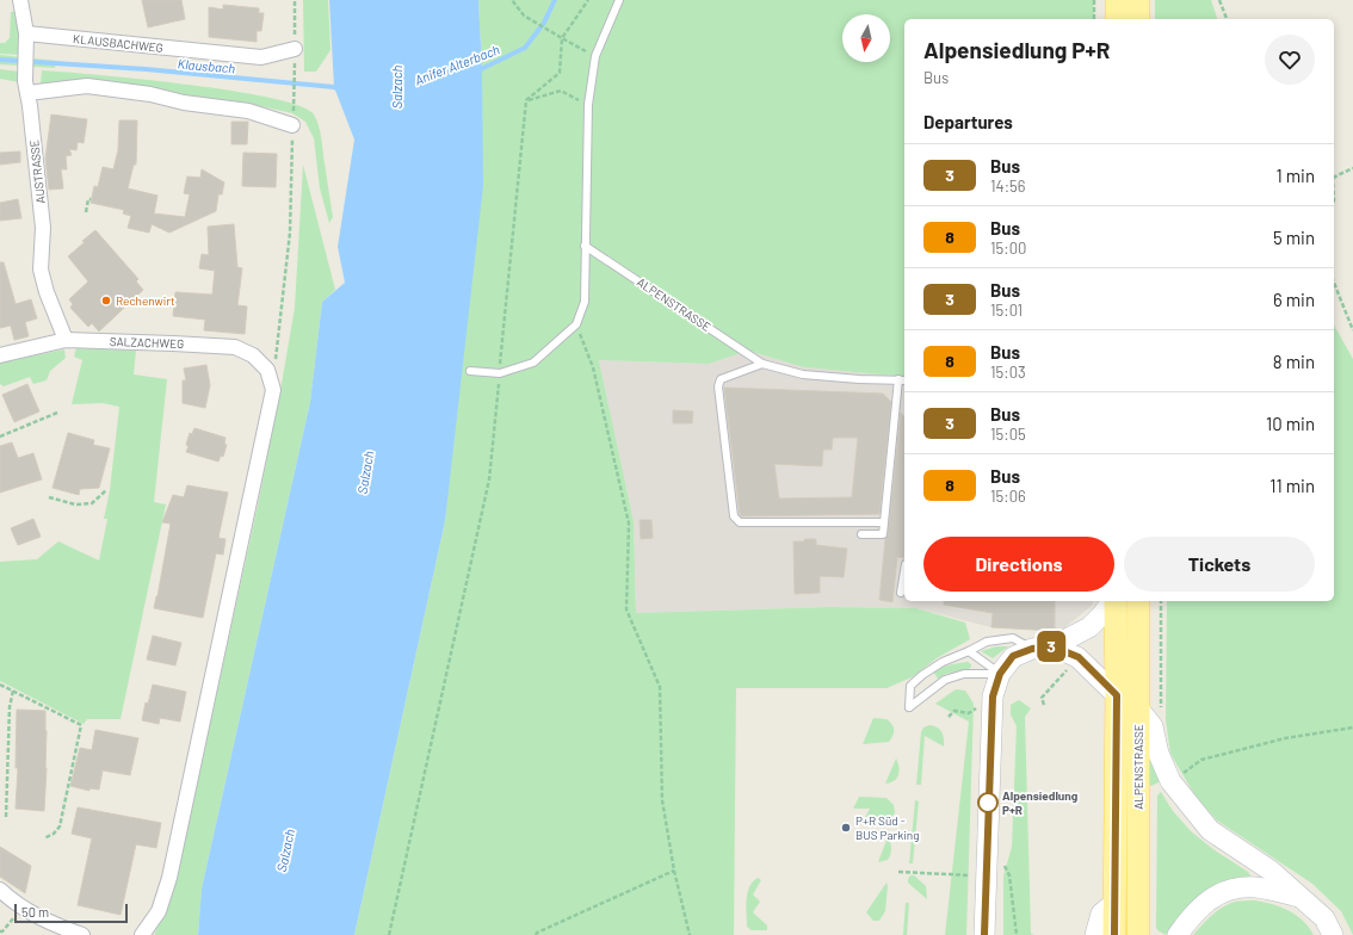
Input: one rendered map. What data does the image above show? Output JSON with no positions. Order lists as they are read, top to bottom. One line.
{"streets":{"main road":["ALPENSTRASSE"],"street":["KLAUSBACHWEG","AUSTRASSE","SALZACHWEG"]},"crossings":[["KLAUSBACHWEG","AUSTRASSE"],["AUSTRASSE","SALZACHWEG"]],"water":["Anifer Alterbach","Klausbach","Salzach"],"places":["Rechenwirt","Alpensiedlung P+R","P+R Süd - BUS Parking"],"lines":["bus line 3"],"scale_bar":"50 m","north":"bottom","page":{"on_map":"3","heading":[["Alpensiedlung P+R","Bus"],"Departures"],"list":[{"mark":"3","name":"Bus","note":"14:56","value":"1 min"},{"mark":"8","name":"Bus","note":"15:00","value":"5 min"},{"mark":"3","name":"Bus","note":"15:01","value":"6 min"},{"mark":"8","name":"Bus","note":"15:03","value":"8 min"},{"mark":"3","name":"Bus","note":"15:05","value":"10 min"},{"mark":"8","name":"Bus","note":"15:06","value":"11 min"}],"buttons":["Directions","Tickets"],"scale":"50 m"}}
